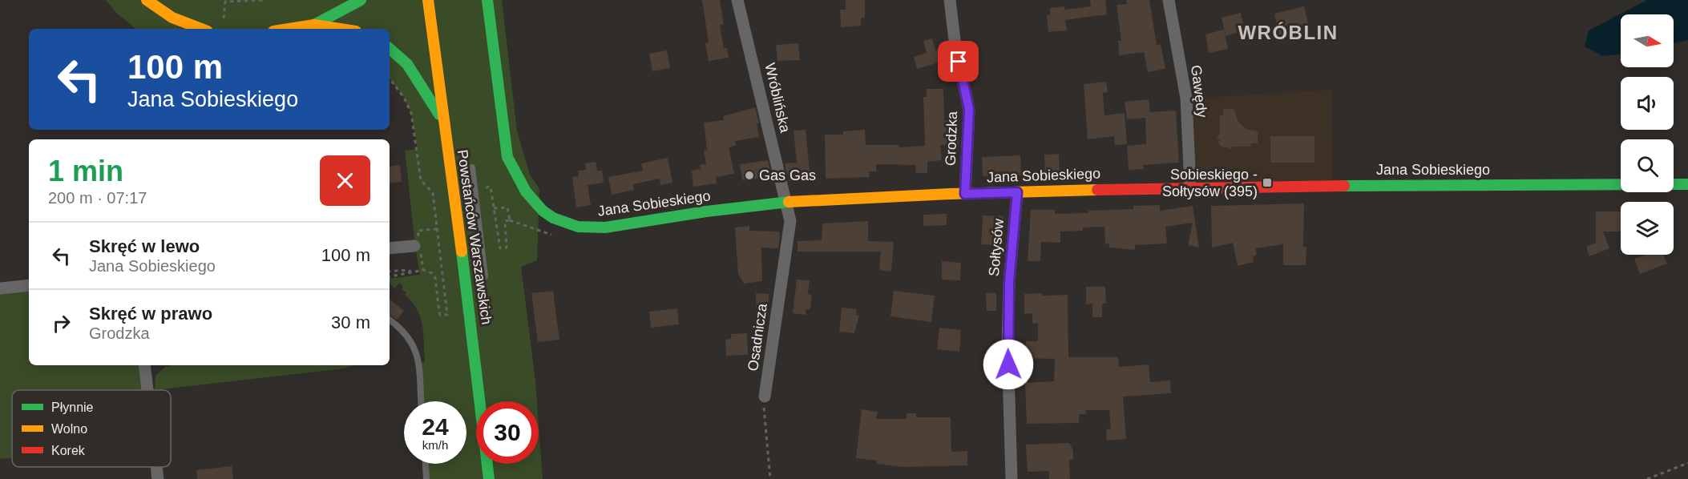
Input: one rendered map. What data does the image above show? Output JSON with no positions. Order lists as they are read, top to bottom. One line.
{"streets":{"street":["Gawędy","Wróblińska","Grodzka","Jana Sobieskiego","Powstańców Warszawskich","Sołtysów","Osadnicza"]},"crossings":[["Gawędy","Jana Sobieskiego"],["Wróblińska","Jana Sobieskiego"],["Wróblińska","Osadnicza"],["Grodzka","Jana Sobieskiego"],["Jana Sobieskiego","Sołtysów"],["Jana Sobieskiego","Osadnicza"]],"districts":["WRÓBLIN"],"places":{"other":["Gas Gas"],"transit":["Sobieskiego - Sołtysów (395)"]},"legend":["Płynnie","Wolno","Korek"],"north":"right","page":{"turn":["100 m","Jana Sobieskiego"],"heading":["1 min","200 m · 07:17"],"list":[{"name":"Skręć w lewo","note":"Jana Sobieskiego","value":"100 m"},{"name":"Skręć w prawo","note":"Grodzka","value":"30 m"}],"speed":"24 km/h","limit":"30"}}
